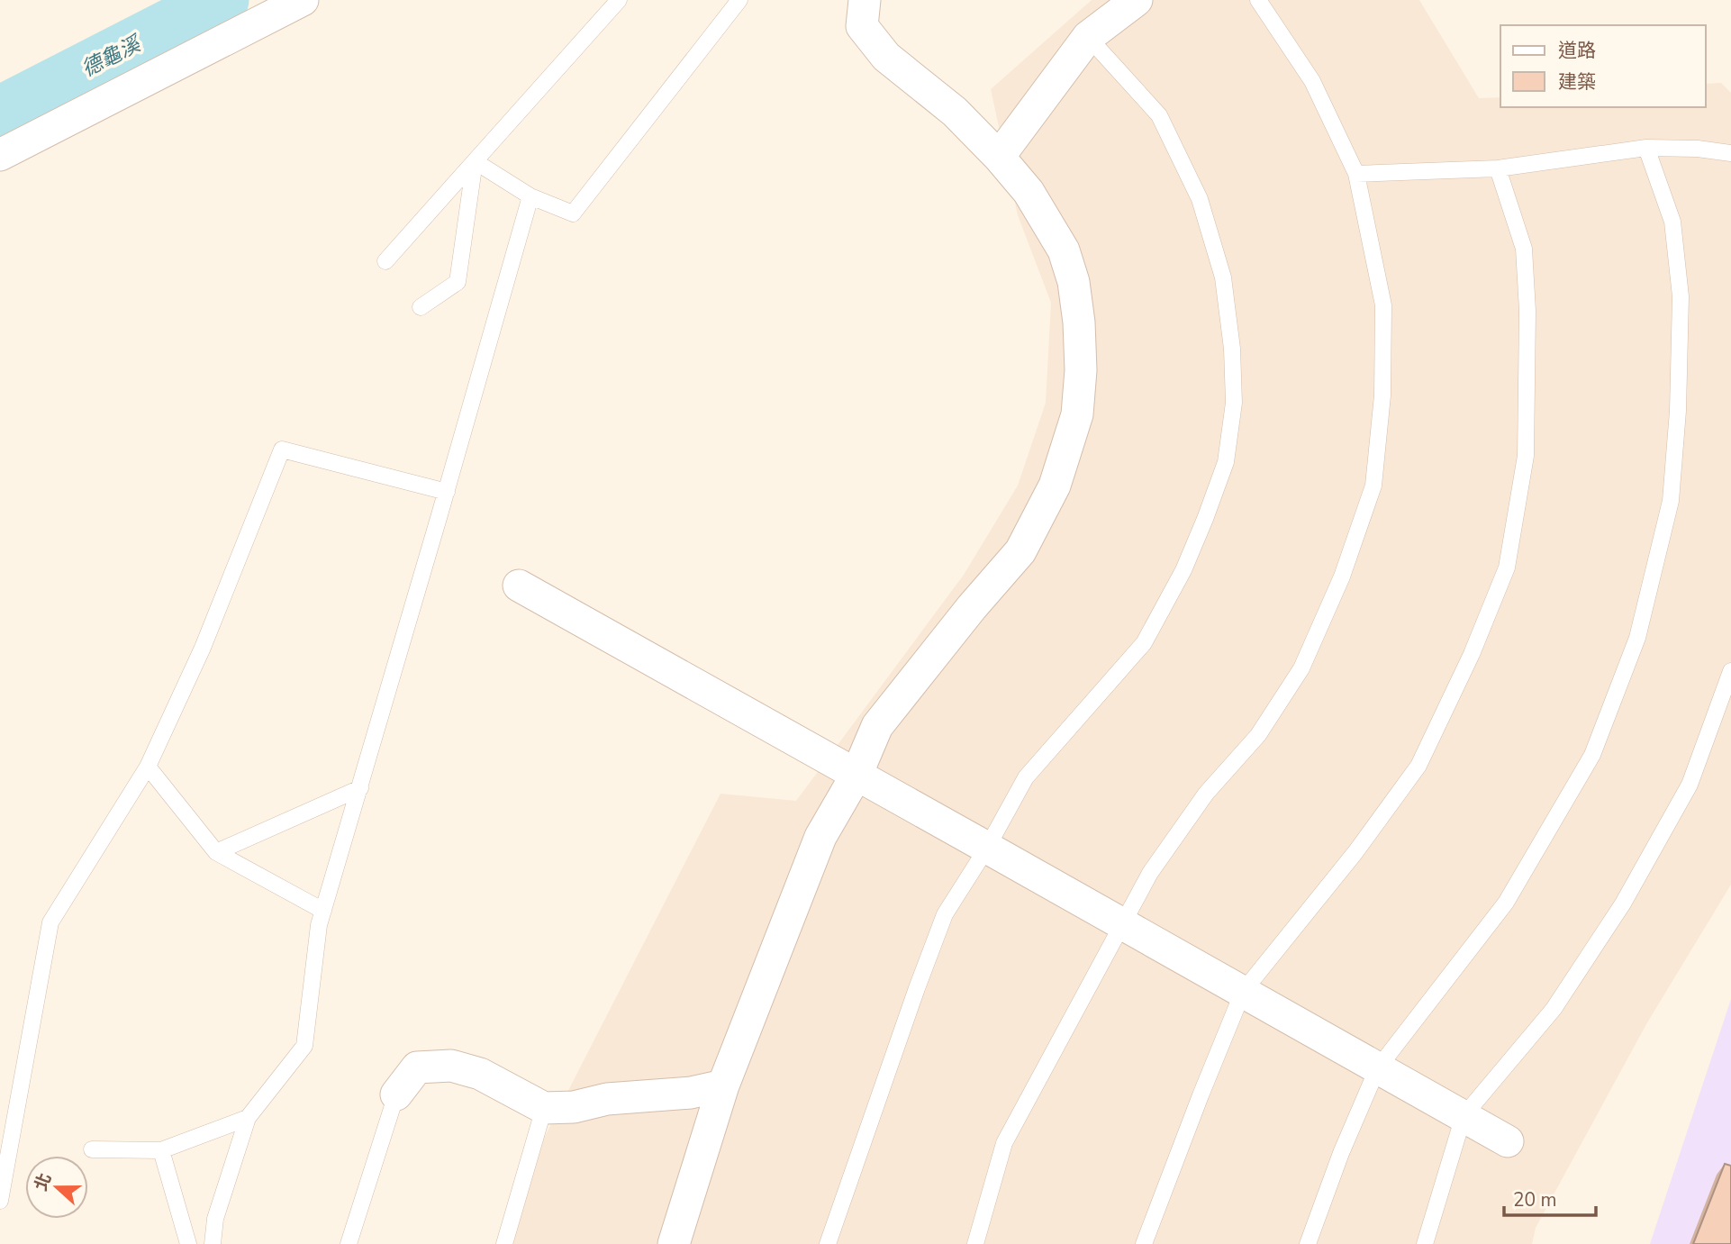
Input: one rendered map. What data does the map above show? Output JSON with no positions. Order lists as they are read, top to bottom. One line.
{"water":["德龜溪"],"legend":["道路","建築"],"scale_bar":"20 m","north":"left"}
